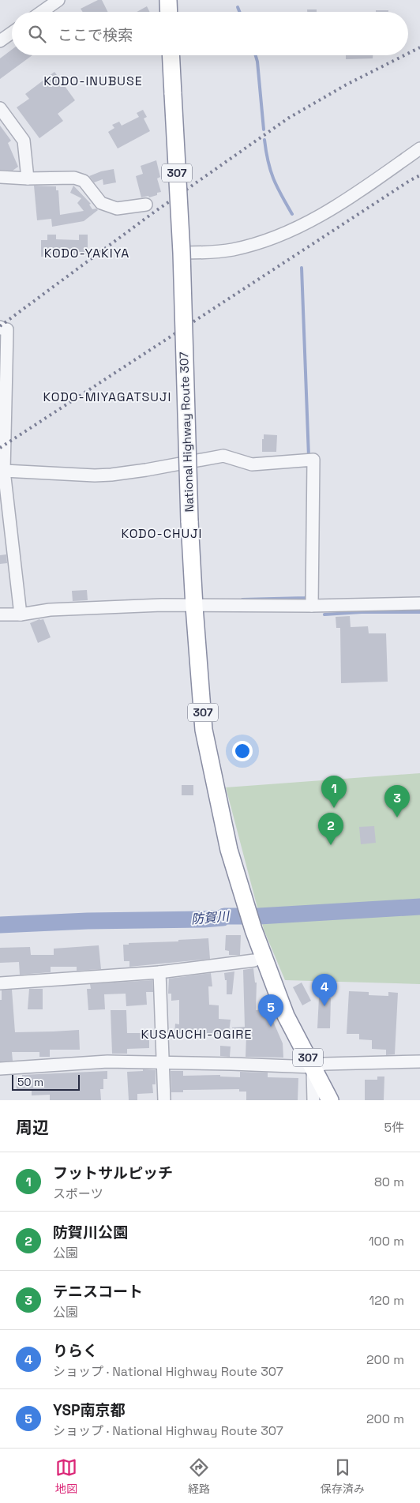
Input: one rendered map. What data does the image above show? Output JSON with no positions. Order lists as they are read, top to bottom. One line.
{"streets":{"highway":["307","National Highway Route 307"]},"districts":["KODO-INUBUSE","KODO-YAKIYA","KODO-MIYAGATSUJI","KODO-CHUJI","KUSAUCHI-OGIRE"],"water":["防賀川"],"scale_bar":"50 m","page":{"search":"ここで検索","pins":["1","3","2","4","5"],"scale":"50 m","heading":["周辺","5件"],"list":[{"mark":"1","name":"フットサルピッチ","note":"スポーツ","value":"80 m"},{"mark":"2","name":"防賀川公園","note":"公園","value":"100 m"},{"mark":"3","name":"テニスコート","note":"公園","value":"120 m"},{"mark":"4","name":"りらく","note":"ショップ · National Highway Route 307","value":"200 m"},{"mark":"5","name":"YSP南京都","note":"ショップ · National Highway Route 307","value":"200 m"}],"nav":["地図","経路","保存済み"]}}
